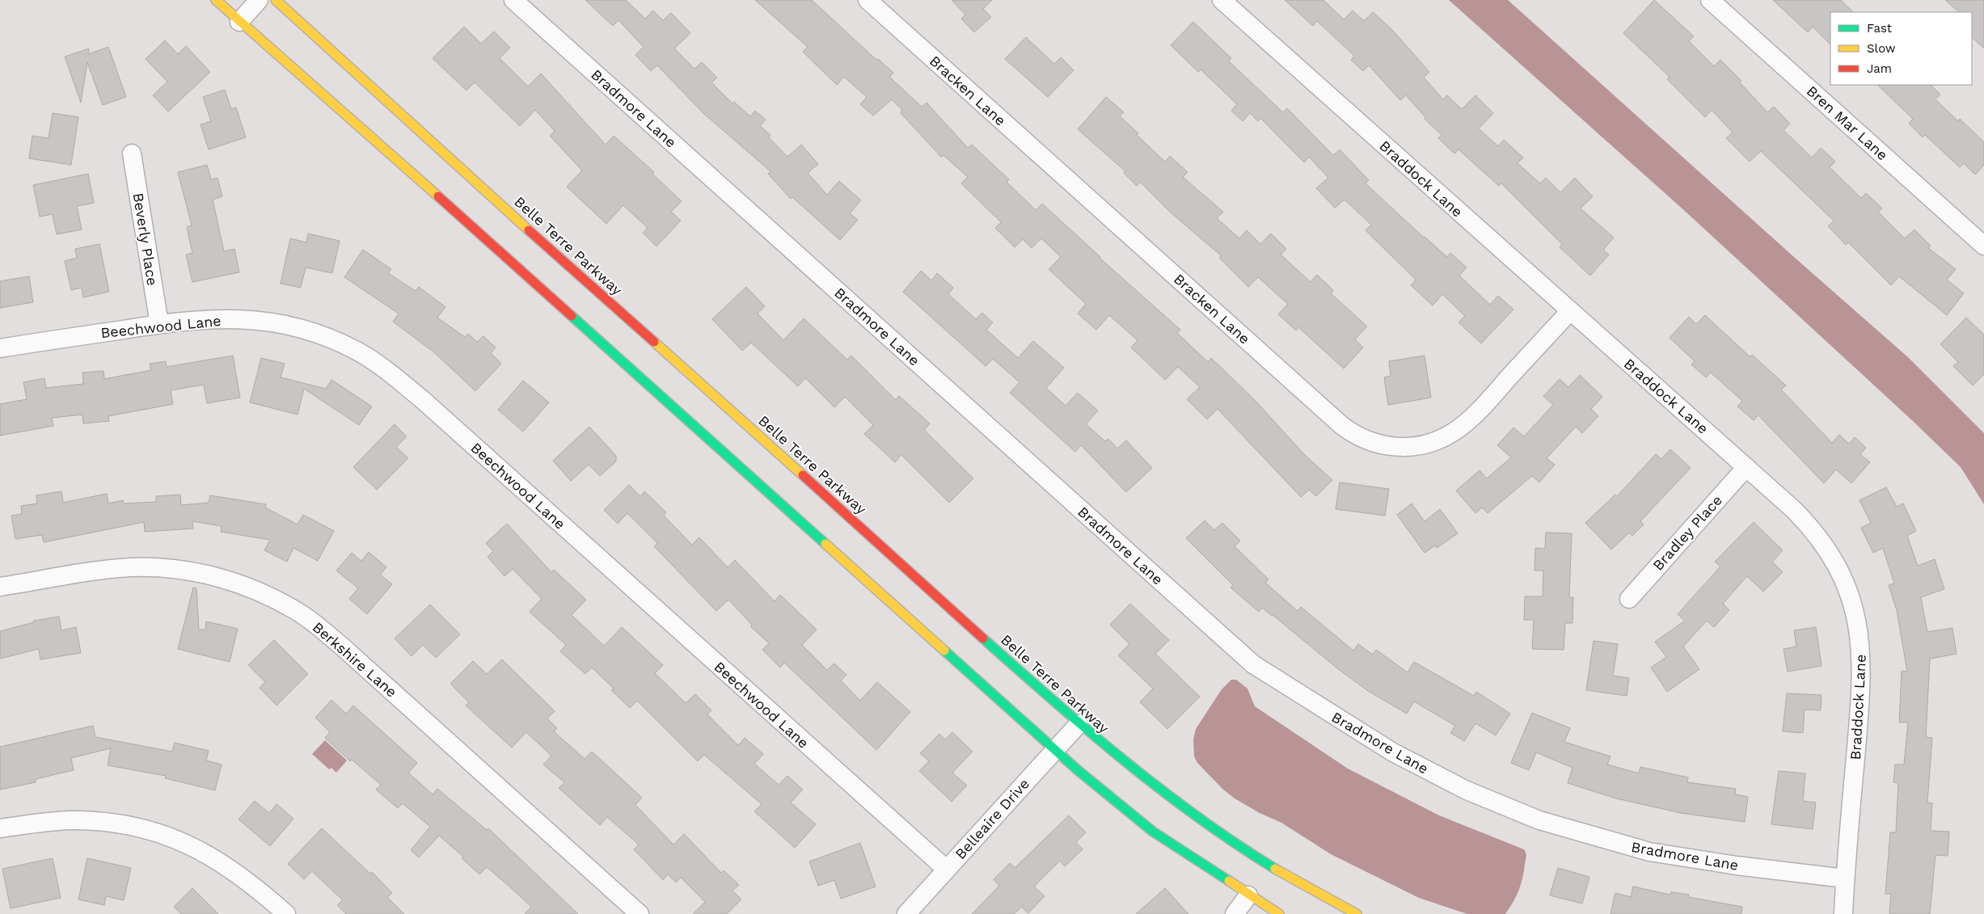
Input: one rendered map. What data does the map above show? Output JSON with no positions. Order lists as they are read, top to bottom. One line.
{"streets":{"main road":["Belle Terre Parkway"],"street":["Bracken Lane","Bradmore Lane","Bren Mar Lane","Braddock Lane","Beverly Place","Beechwood Lane","Bradley Place","Berkshire Lane","Belleaire Drive"]},"crossings":[["Bracken Lane","Braddock Lane"],["Bradmore Lane","Braddock Lane"],["Braddock Lane","Bradley Place"],["Beverly Place","Beechwood Lane"],["Belle Terre Parkway","Belleaire Drive"],["Beechwood Lane","Belleaire Drive"]],"legend":["Fast","Slow","Jam"]}
